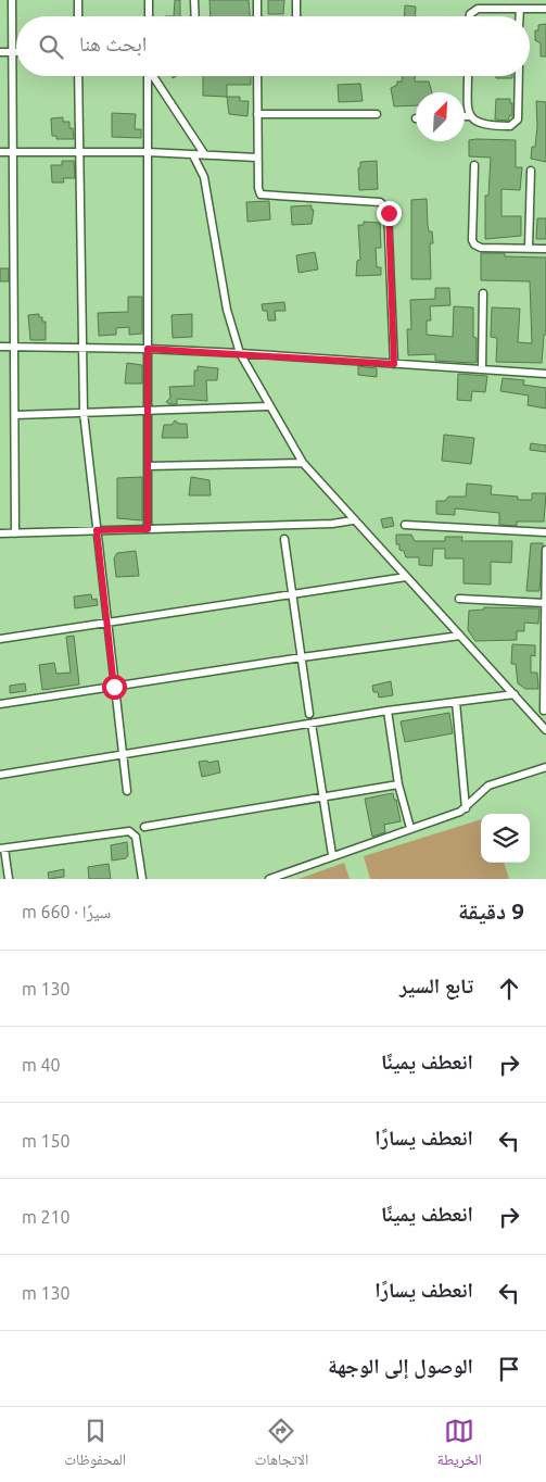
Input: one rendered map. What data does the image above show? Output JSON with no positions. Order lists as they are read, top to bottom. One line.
{"north":"top right","page":{"search":"ابحث هنا","heading":["9 دقيقة","سيرًا · 660 m"],"list":[["تابع السير","130 m"],["انعطف يمينًا","40 m"],["انعطف يسارًا","150 m"],["انعطف يمينًا","210 m"],["انعطف يسارًا","130 m"],"الوصول إلى الوجهة"],"nav":["الخريطة","الاتجاهات","المحفوظات"]}}
